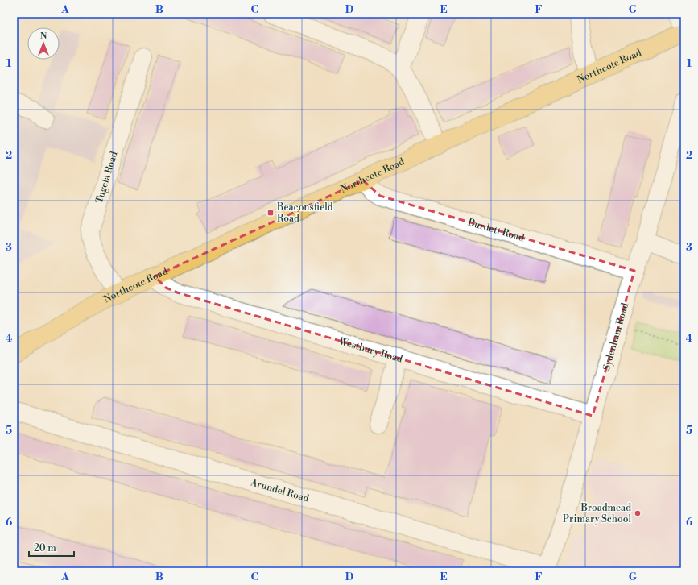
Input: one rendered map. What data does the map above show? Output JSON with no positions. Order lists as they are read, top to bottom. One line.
{"streets":{"main road":["Northcote Road"],"street":["Tugela Road","Burdett Road","Sydenham Road","Westbury Road","Arundel Road"]},"crossings":[["Northcote Road","Tugela Road"],["Northcote Road","Burdett Road"],["Northcote Road","Westbury Road"],["Burdett Road","Sydenham Road"],["Sydenham Road","Westbury Road"],["Sydenham Road","Arundel Road"]],"places":{"transit":["Beaconsfield Road"],"other":["Broadmead Primary School"]},"scale_bar":"20 m","north":"top","grid":{"columns":["A","B","C","D","E","F","G"],"rows":["1","2","3","4","5","6"]}}
